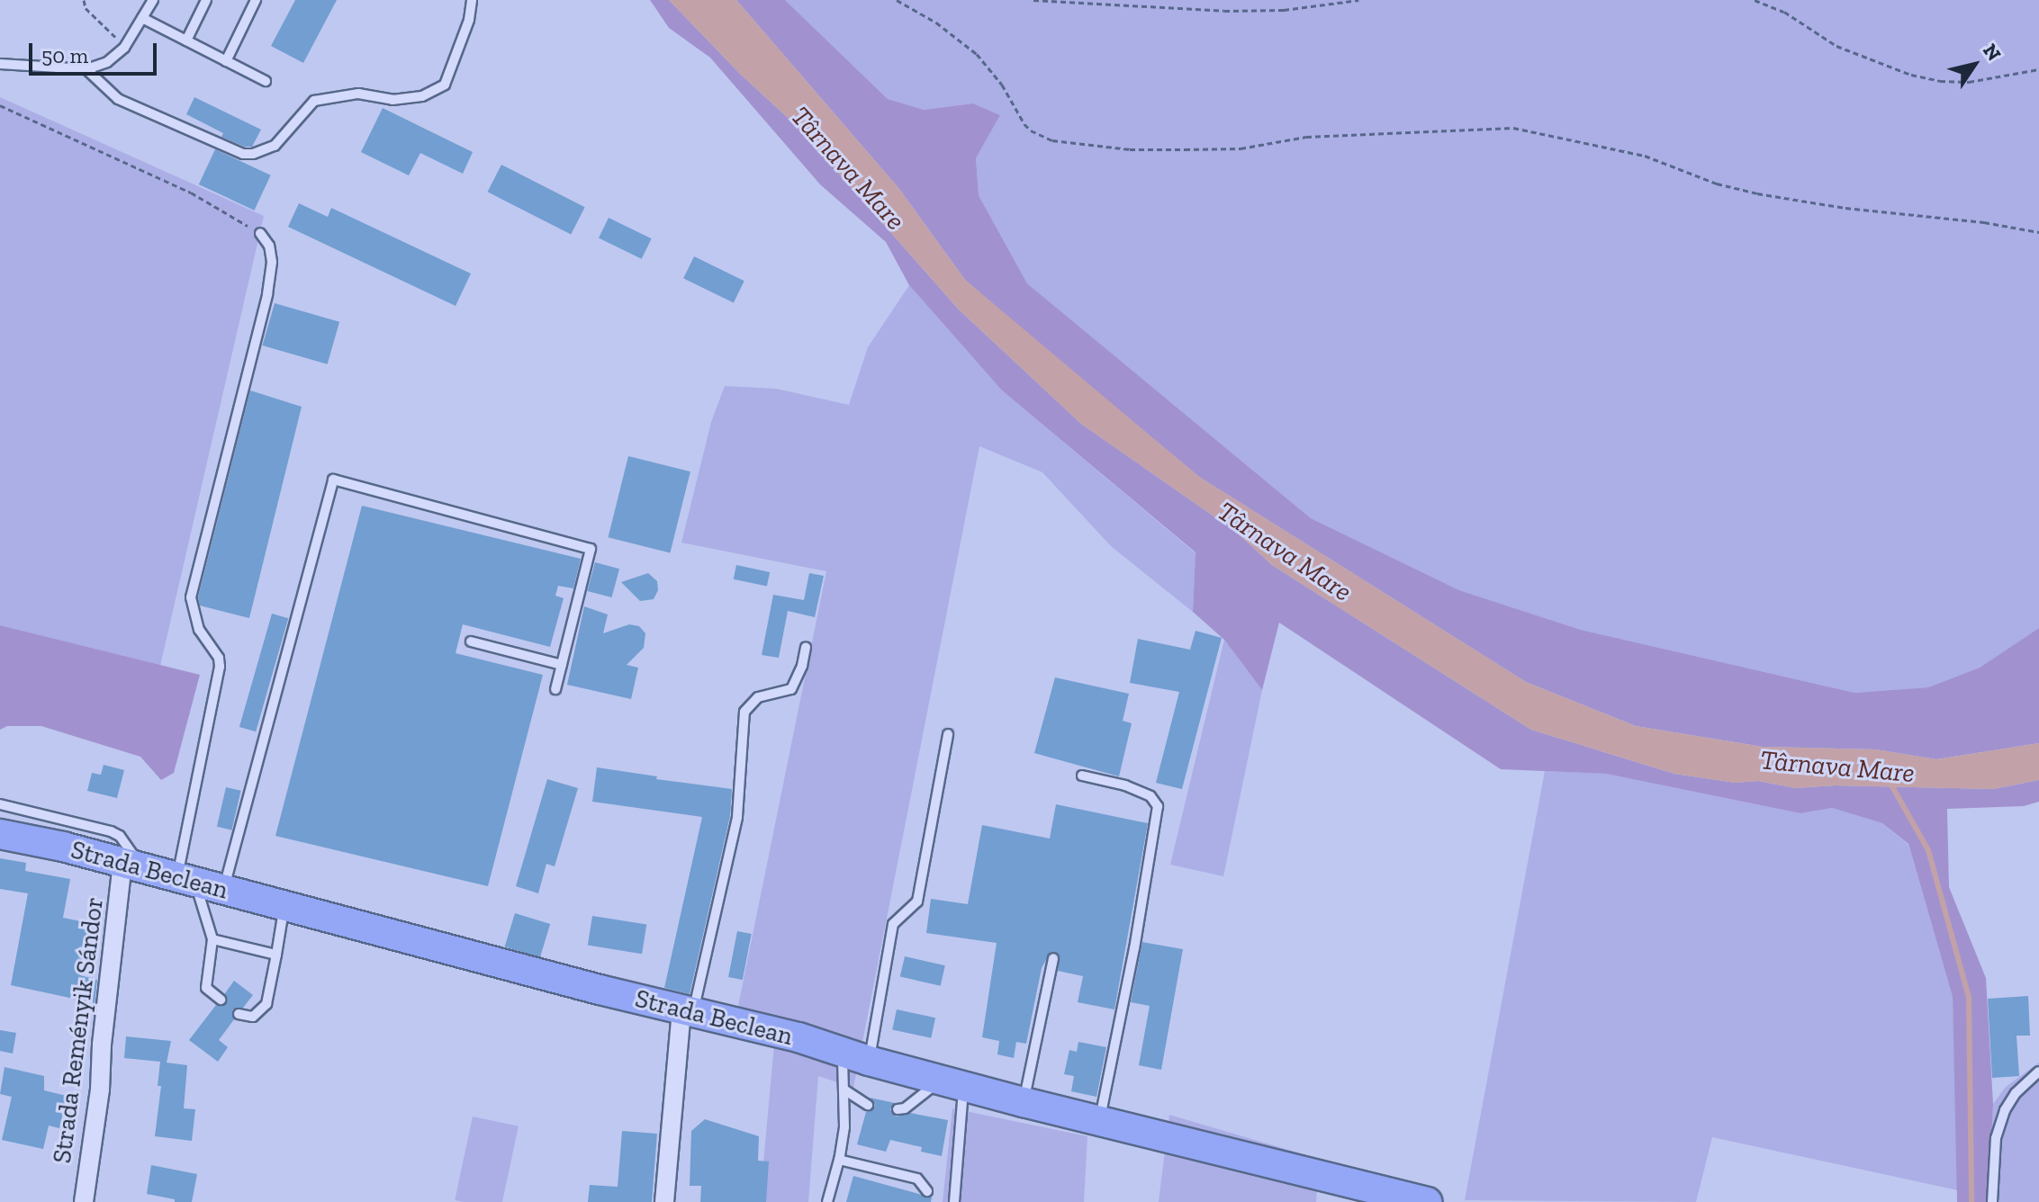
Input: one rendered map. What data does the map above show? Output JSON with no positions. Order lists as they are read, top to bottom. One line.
{"streets":{"main road":["Strada Beclean"],"street":["Strada Reményik Sándor"]},"crossings":[["Strada Beclean","Strada Reményik Sándor"]],"water":["Târnava Mare"],"scale_bar":"50 m","north":"top right"}
